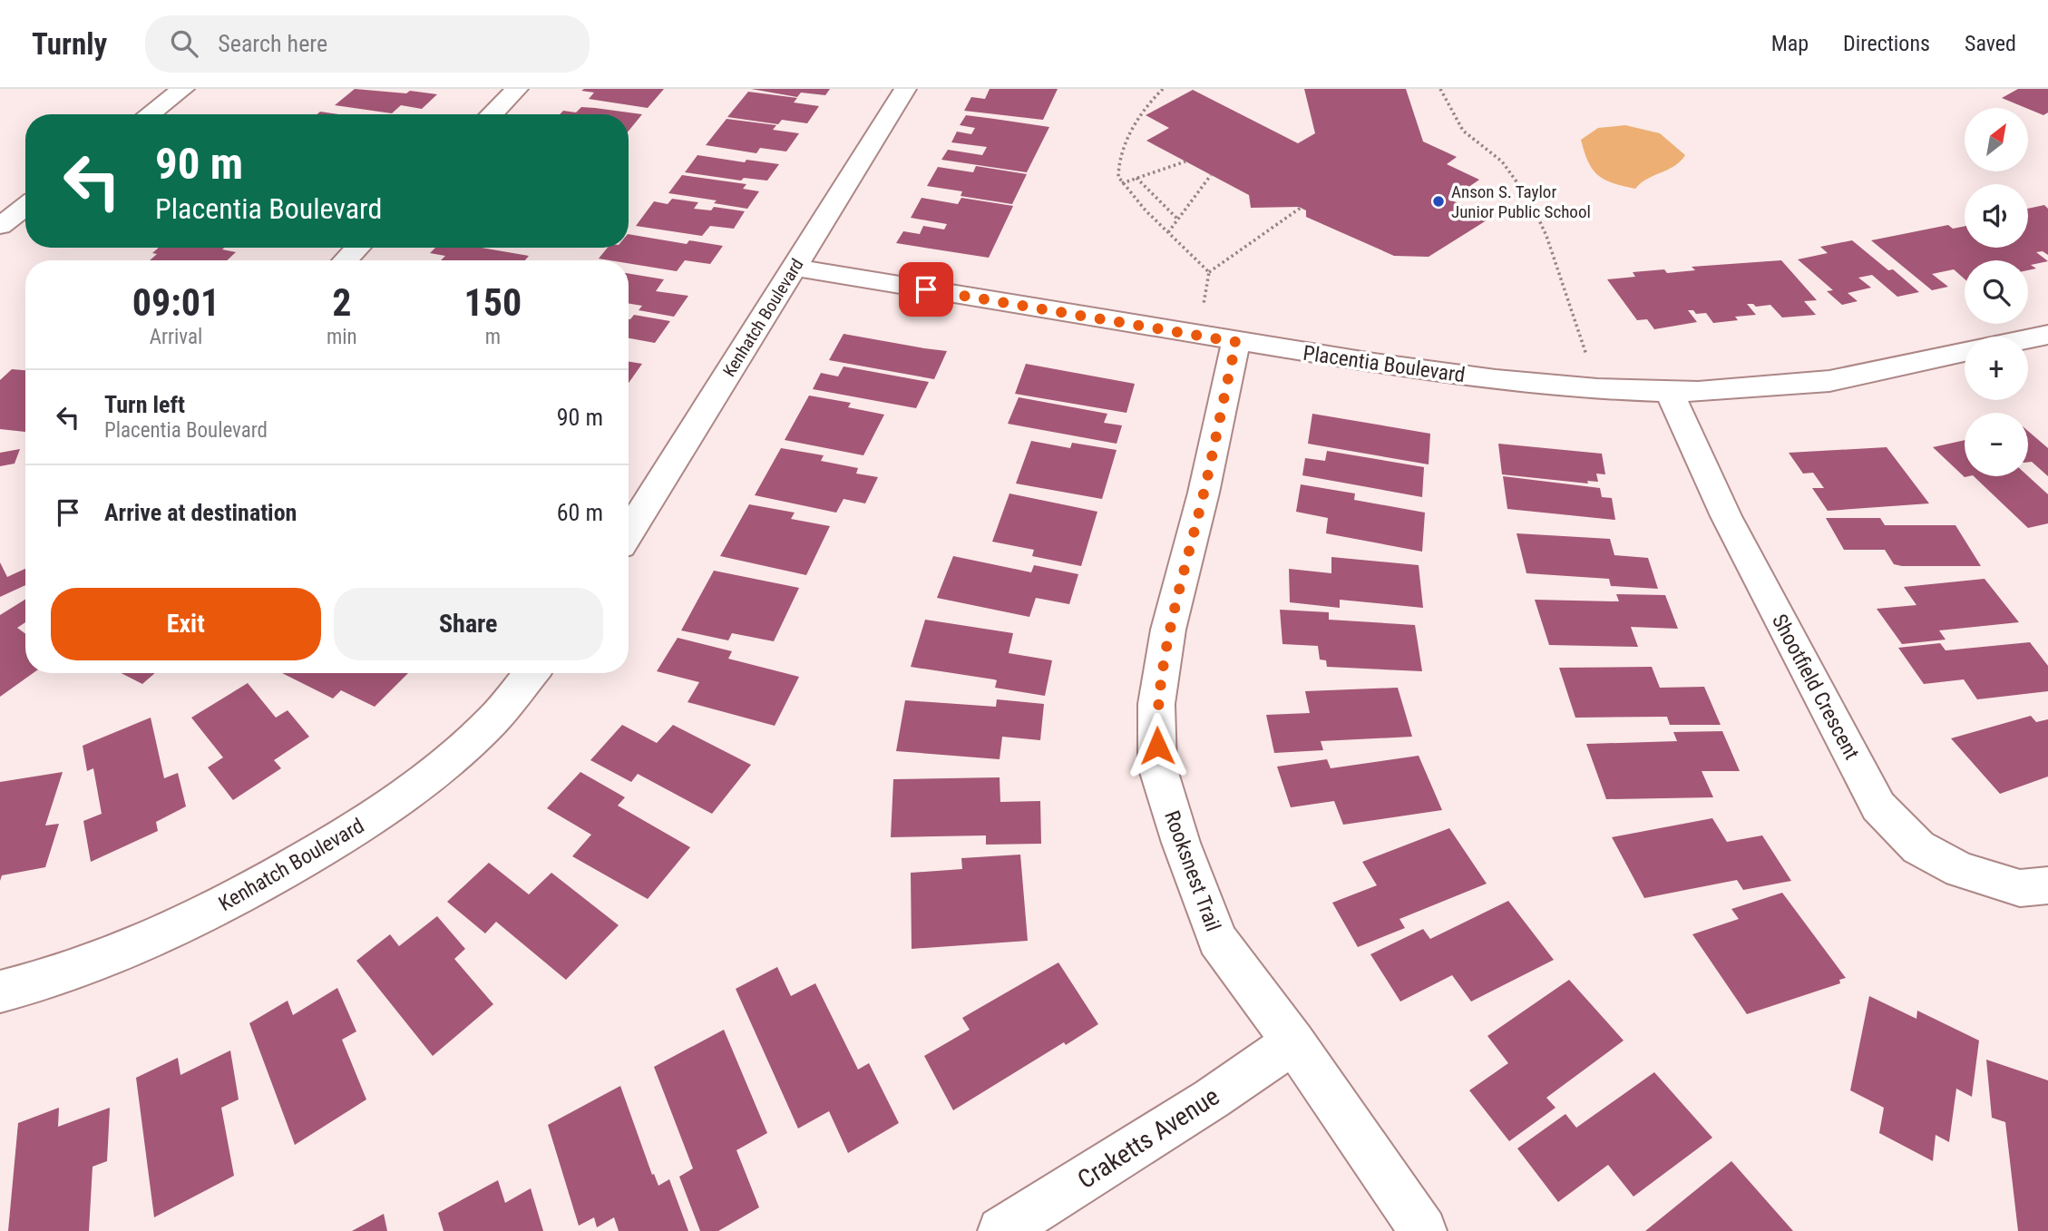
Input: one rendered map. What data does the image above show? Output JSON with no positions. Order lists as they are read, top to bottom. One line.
{"streets":{"street":["Kenhatch Boulevard","Placentia Boulevard","Shootfield Crescent","Rooksnest Trail","Craketts Avenue"]},"crossings":[["Kenhatch Boulevard","Placentia Boulevard"],["Placentia Boulevard","Shootfield Crescent"],["Placentia Boulevard","Rooksnest Trail"],["Rooksnest Trail","Craketts Avenue"]],"places":["Anson S. Taylor Junior Public School"],"north":"top right","page":{"header":"Turnly","search":"Search here","nav":["Map","Directions","Saved"],"map_buttons":["+","−"],"turn":["90 m","Placentia Boulevard"],"eta":["09:01","Arrival","2","min","150","m"],"list":[{"name":"Turn left","note":"Placentia Boulevard","value":"90 m"},{"name":"Arrive at destination","value":"60 m"}],"buttons":["Exit","Share"]}}
